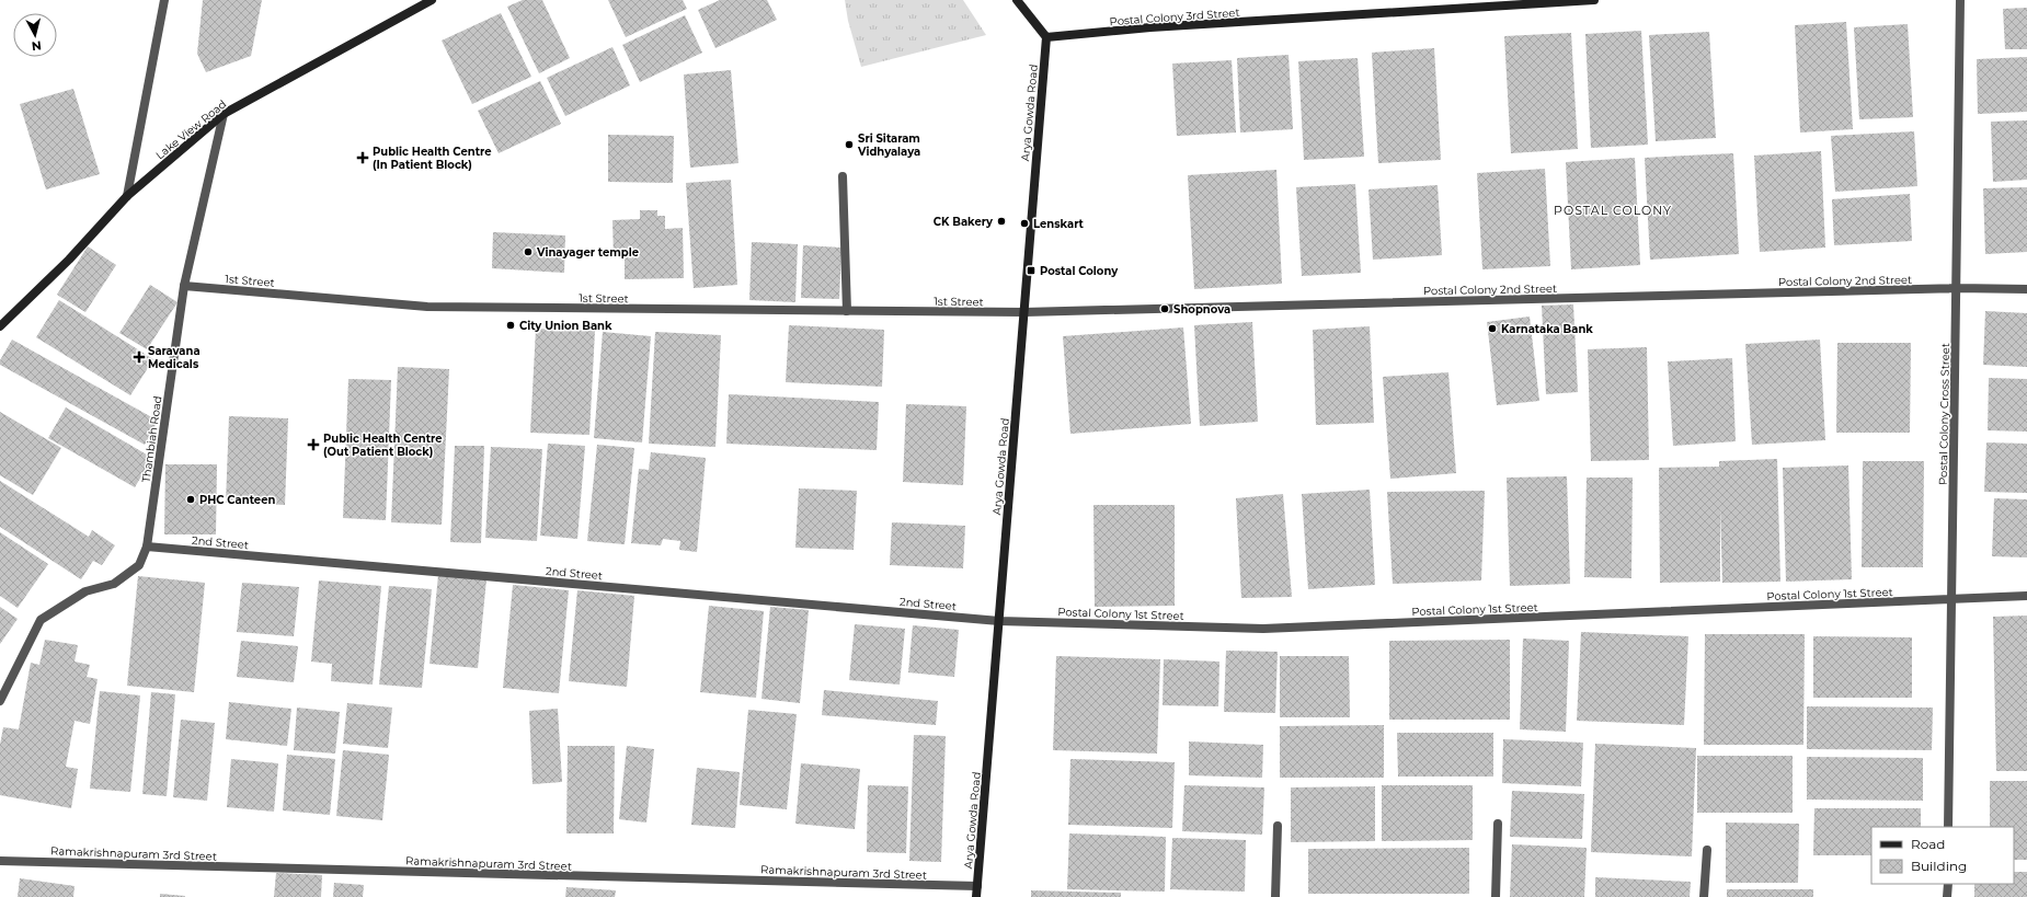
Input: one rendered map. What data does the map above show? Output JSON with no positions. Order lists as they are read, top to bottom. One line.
{"streets":{"main road":["Postal Colony 3rd Street","Arya Gowda Road","Lake View Road"],"street":["1st Street","Postal Colony 2nd Street","Postal Colony Cross Street","Thambiah Road","2nd Street","Postal Colony 1st Street","Ramakrishnapuram 3rd Street"]},"crossings":[["Postal Colony 3rd Street","Arya Gowda Road"],["Arya Gowda Road","1st Street"],["Arya Gowda Road","Postal Colony 2nd Street"],["Arya Gowda Road","2nd Street"],["Arya Gowda Road","Postal Colony 1st Street"],["Arya Gowda Road","Ramakrishnapuram 3rd Street"],["Lake View Road","Thambiah Road"],["1st Street","Postal Colony 2nd Street"],["1st Street","Thambiah Road"],["Postal Colony 2nd Street","Postal Colony Cross Street"],["Postal Colony Cross Street","Postal Colony 1st Street"],["Thambiah Road","2nd Street"],["2nd Street","Postal Colony 1st Street"]],"districts":["POSTAL COLONY"],"places":{"other":["Sri Sitaram Vidhyalaya","CK Bakery","Lenskart","Vinayager temple","Shopnova","City Union Bank","Karnataka Bank","PHC Canteen"],"health":["Public Health Centre (In Patient Block)","Saravana Medicals","Public Health Centre (Out Patient Block)"],"transit":["Postal Colony"]},"legend":["Road","Building"],"north":"bottom"}
